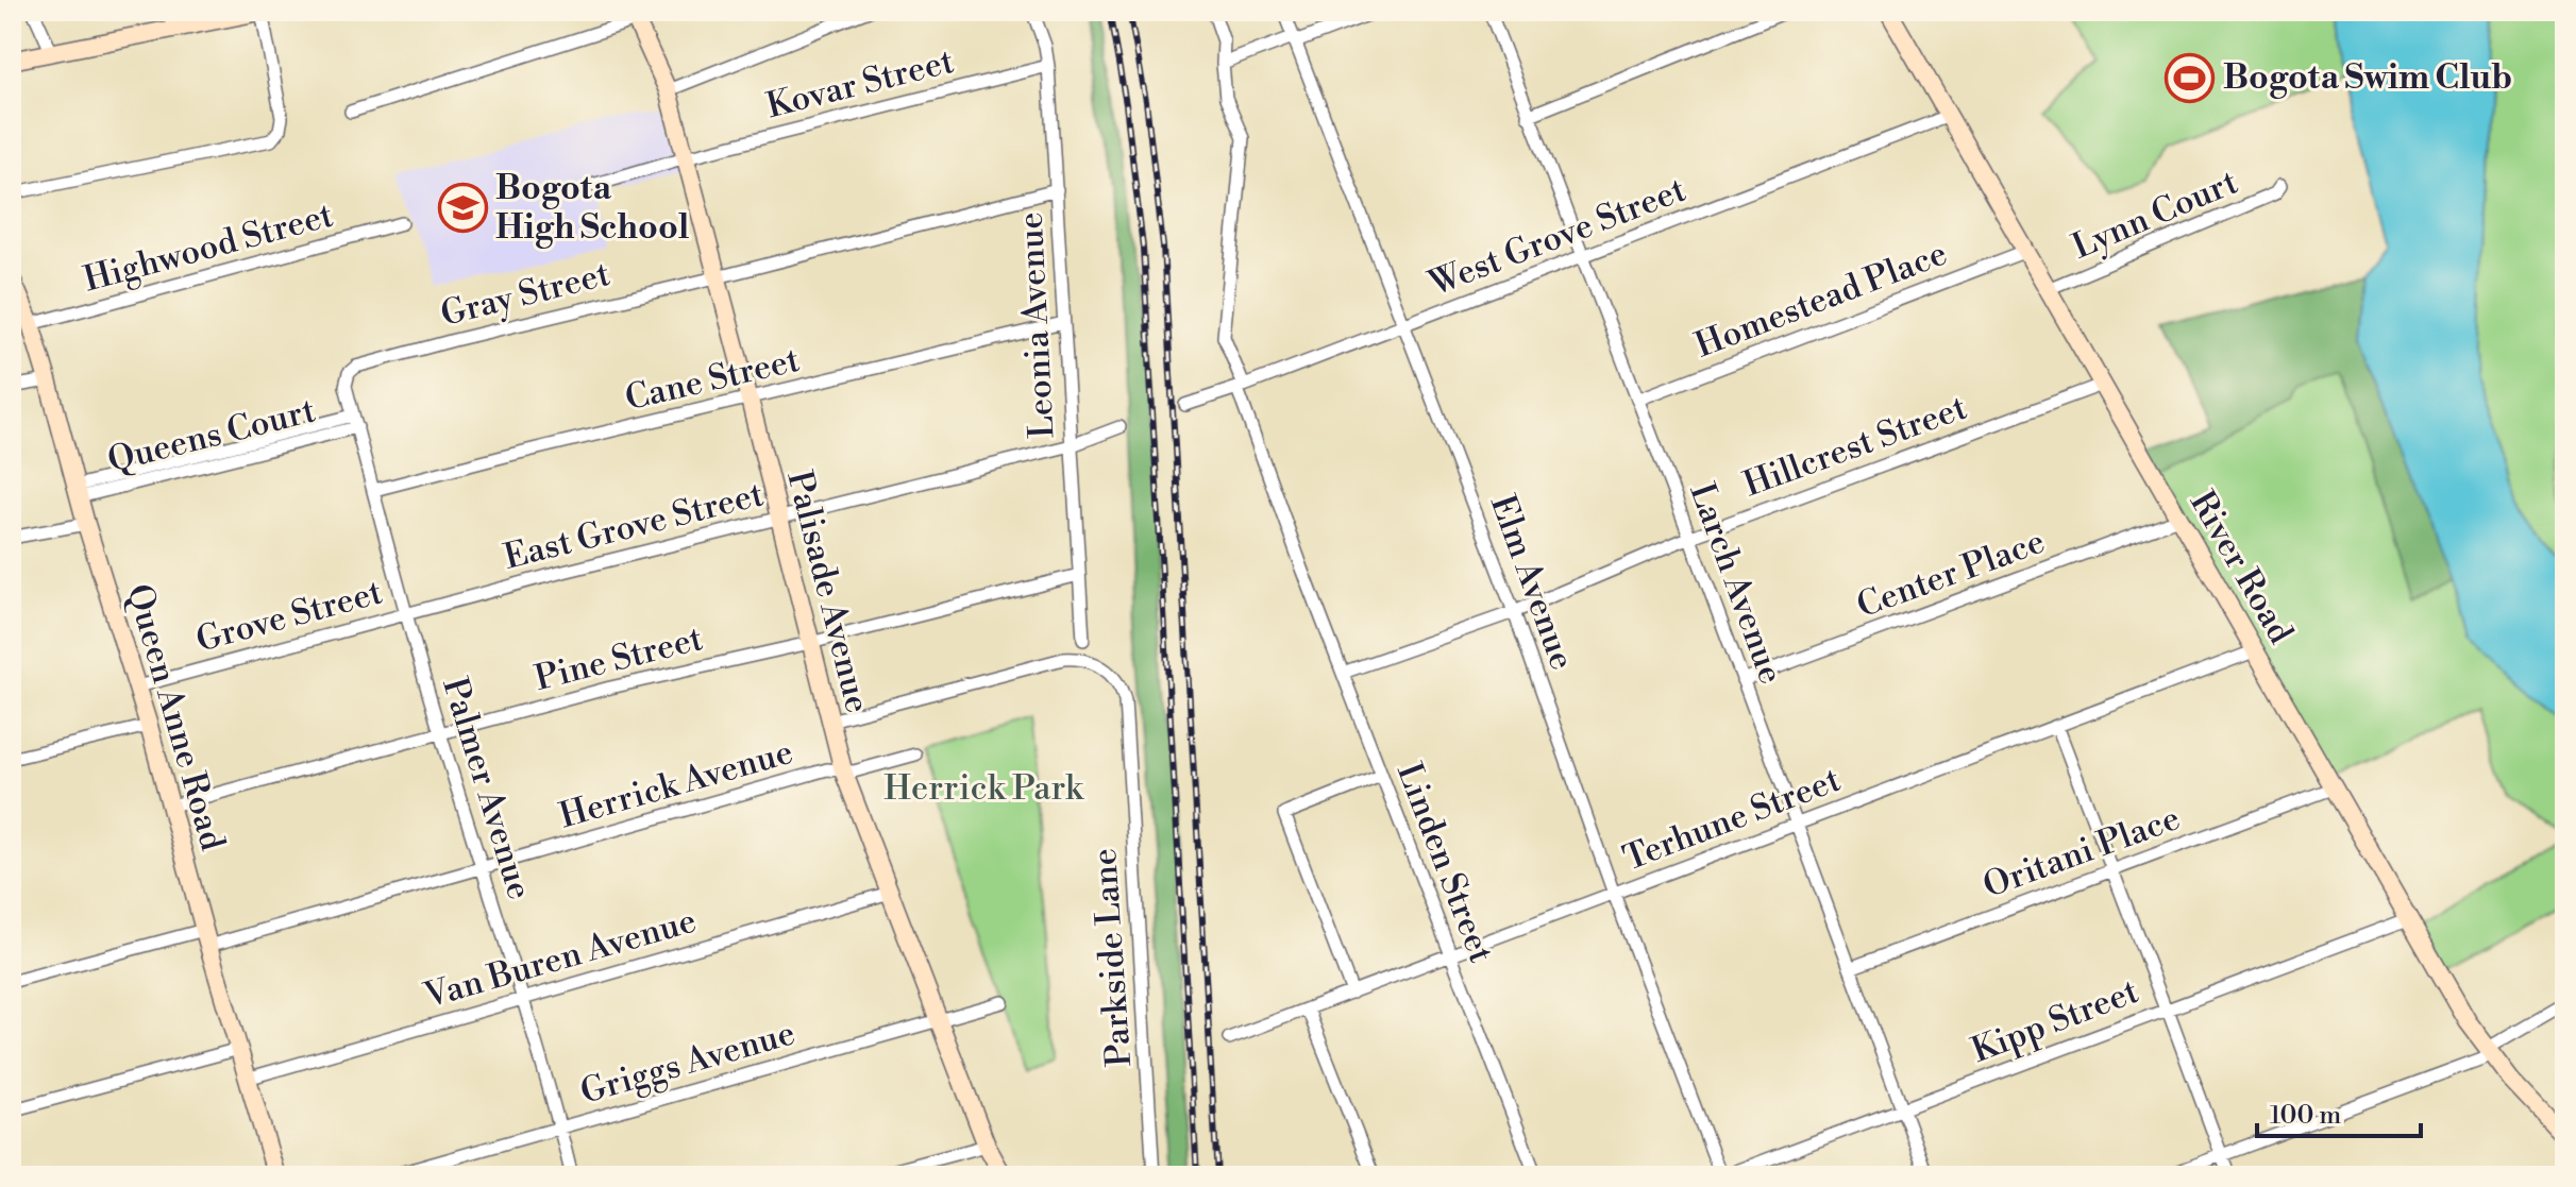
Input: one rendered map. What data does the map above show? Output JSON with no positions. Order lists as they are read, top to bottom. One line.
{"streets":{"street":["Kovar Street","Lynn Court","West Grove Street","Highwood Street","Gray Street","Homestead Place","Leonia Avenue","Cane Street","Queens Court","Hillcrest Street","East Grove Street","River Road","Center Place","Elm Avenue","Larch Avenue","Palisade Avenue","Grove Street","Pine Street","Queen Anne Road","Herrick Avenue","Palmer Avenue","Terhune Street","Oritani Place","Linden Street","Parkside Lane","Van Buren Avenue","Kipp Street","Griggs Avenue"]},"crossings":[["Kovar Street","Leonia Avenue"],["Kovar Street","Palisade Avenue"],["Lynn Court","River Road"],["West Grove Street","River Road"],["West Grove Street","Elm Avenue"],["West Grove Street","Larch Avenue"],["West Grove Street","Linden Street"],["Highwood Street","Queen Anne Road"],["Gray Street","Leonia Avenue"],["Gray Street","Queens Court"],["Gray Street","Palisade Avenue"],["Gray Street","Palmer Avenue"],["Homestead Place","River Road"],["Homestead Place","Larch Avenue"],["Leonia Avenue","Cane Street"],["Leonia Avenue","East Grove Street"],["Leonia Avenue","Pine Street"],["Cane Street","Palisade Avenue"],["Cane Street","Palmer Avenue"],["Queens Court","Queen Anne Road"],["Queens Court","Palmer Avenue"],["Hillcrest Street","River Road"],["Hillcrest Street","Elm Avenue"],["Hillcrest Street","Larch Avenue"],["Hillcrest Street","Linden Street"],["East Grove Street","Palisade Avenue"],["East Grove Street","Grove Street"],["East Grove Street","Palmer Avenue"],["River Road","Center Place"],["River Road","Terhune Street"],["River Road","Oritani Place"],["River Road","Kipp Street"],["Center Place","Larch Avenue"],["Elm Avenue","Terhune Street"],["Elm Avenue","Kipp Street"],["Larch Avenue","Terhune Street"],["Larch Avenue","Oritani Place"],["Larch Avenue","Kipp Street"],["Palisade Avenue","Pine Street"],["Palisade Avenue","Herrick Avenue"],["Palisade Avenue","Parkside Lane"],["Palisade Avenue","Van Buren Avenue"],["Palisade Avenue","Griggs Avenue"],["Grove Street","Queen Anne Road"],["Grove Street","Palmer Avenue"],["Pine Street","Queen Anne Road"],["Pine Street","Palmer Avenue"],["Queen Anne Road","Herrick Avenue"],["Queen Anne Road","Van Buren Avenue"],["Herrick Avenue","Palmer Avenue"],["Palmer Avenue","Van Buren Avenue"],["Palmer Avenue","Griggs Avenue"],["Terhune Street","Linden Street"]],"parks":["Herrick Park"],"places":{"sports":["Bogota Swim Club"],"school or university":["Bogota High School"]},"scale_bar":"100 m"}
